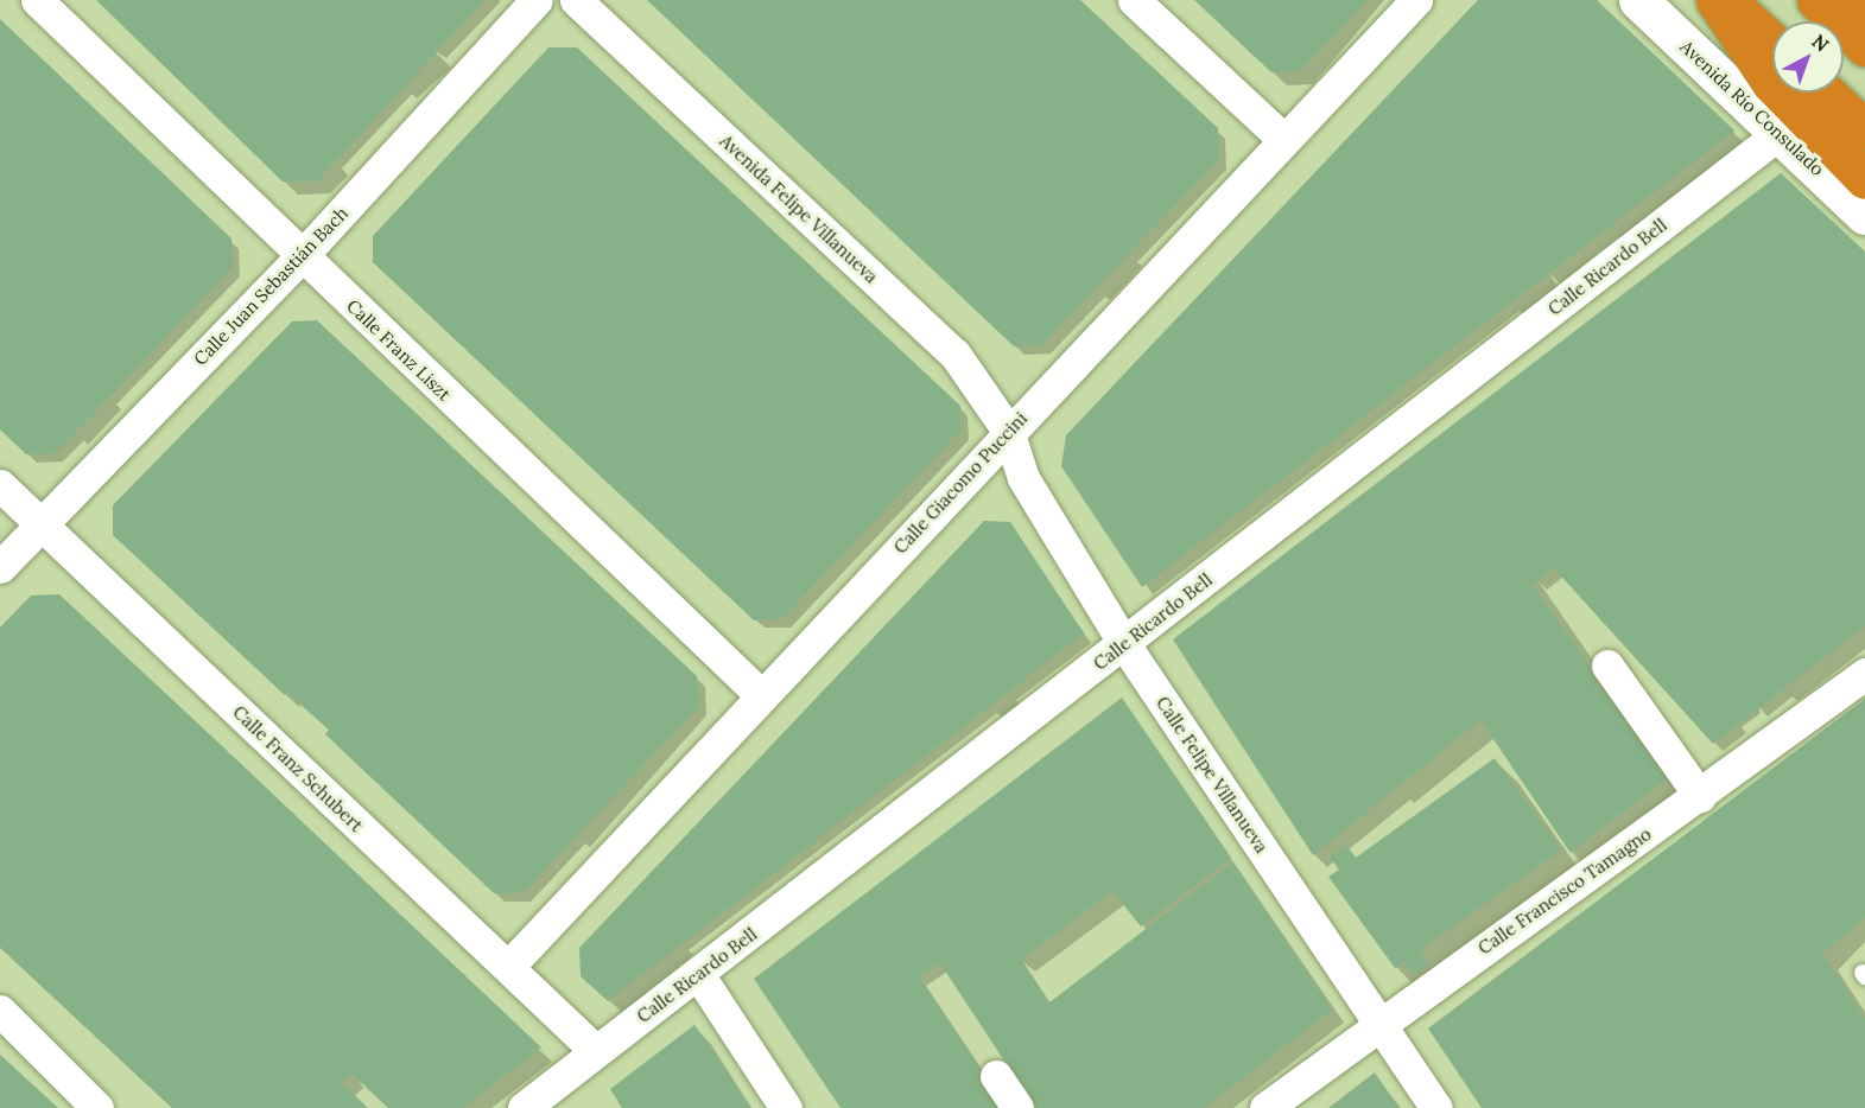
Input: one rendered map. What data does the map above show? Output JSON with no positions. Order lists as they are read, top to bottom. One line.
{"streets":{"main road":["Avenida Río Consulado"],"street":["Avenida Felipe Villanueva","Calle Ricardo Bell","Calle Juan Sebastián Bach","Calle Franz Liszt","Calle Giacomo Puccini","Calle Franz Schubert","Calle Felipe Villanueva","Calle Francisco Tamagno"]},"crossings":[["Avenida Río Consulado","Calle Ricardo Bell"],["Avenida Felipe Villanueva","Calle Giacomo Puccini"],["Avenida Felipe Villanueva","Calle Felipe Villanueva"],["Calle Ricardo Bell","Calle Franz Schubert"],["Calle Ricardo Bell","Calle Felipe Villanueva"],["Calle Juan Sebastián Bach","Calle Franz Liszt"],["Calle Juan Sebastián Bach","Calle Franz Schubert"],["Calle Franz Liszt","Calle Giacomo Puccini"],["Calle Giacomo Puccini","Calle Franz Schubert"],["Calle Giacomo Puccini","Calle Felipe Villanueva"],["Calle Felipe Villanueva","Calle Francisco Tamagno"]],"north":"top right"}
